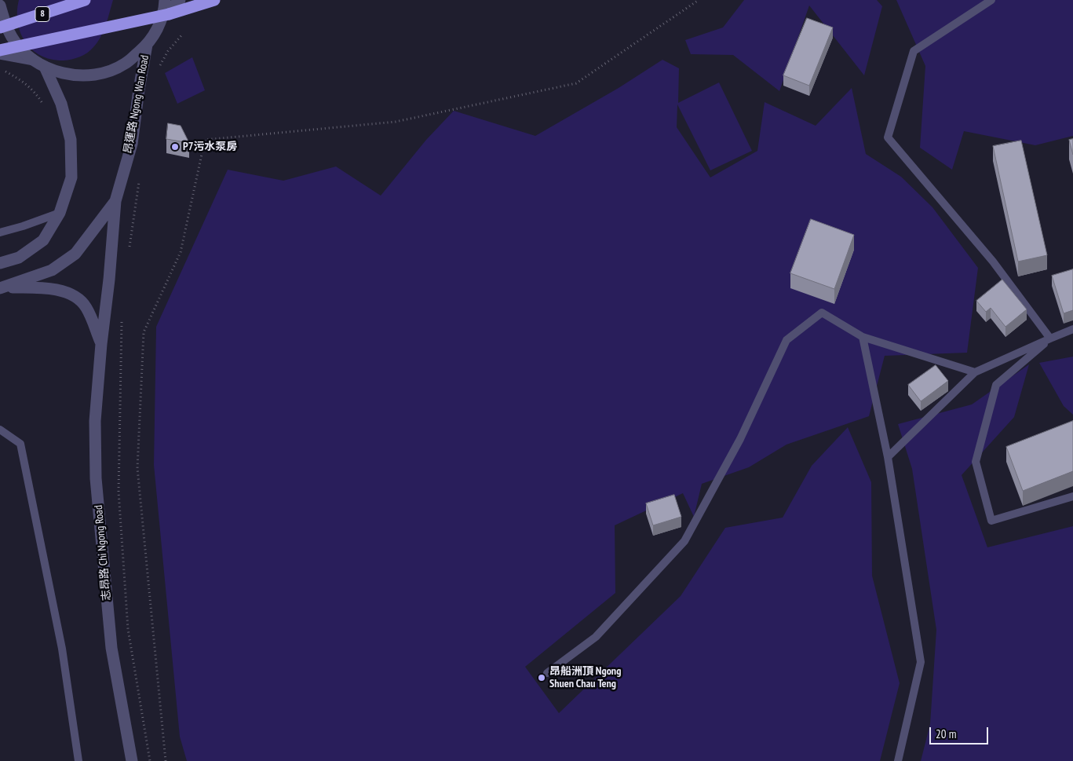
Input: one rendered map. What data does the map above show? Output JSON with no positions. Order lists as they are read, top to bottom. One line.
{"streets":{"highway":["8"],"street":["昂運路 Ngong Wan Road","志昂路 Chi Ngong Road"]},"crossings":[["昂運路 Ngong Wan Road","志昂路 Chi Ngong Road"]],"places":["P7污水泵房","昂船洲頂 Ngong Shuen Chau Teng"],"scale_bar":"20 m"}
